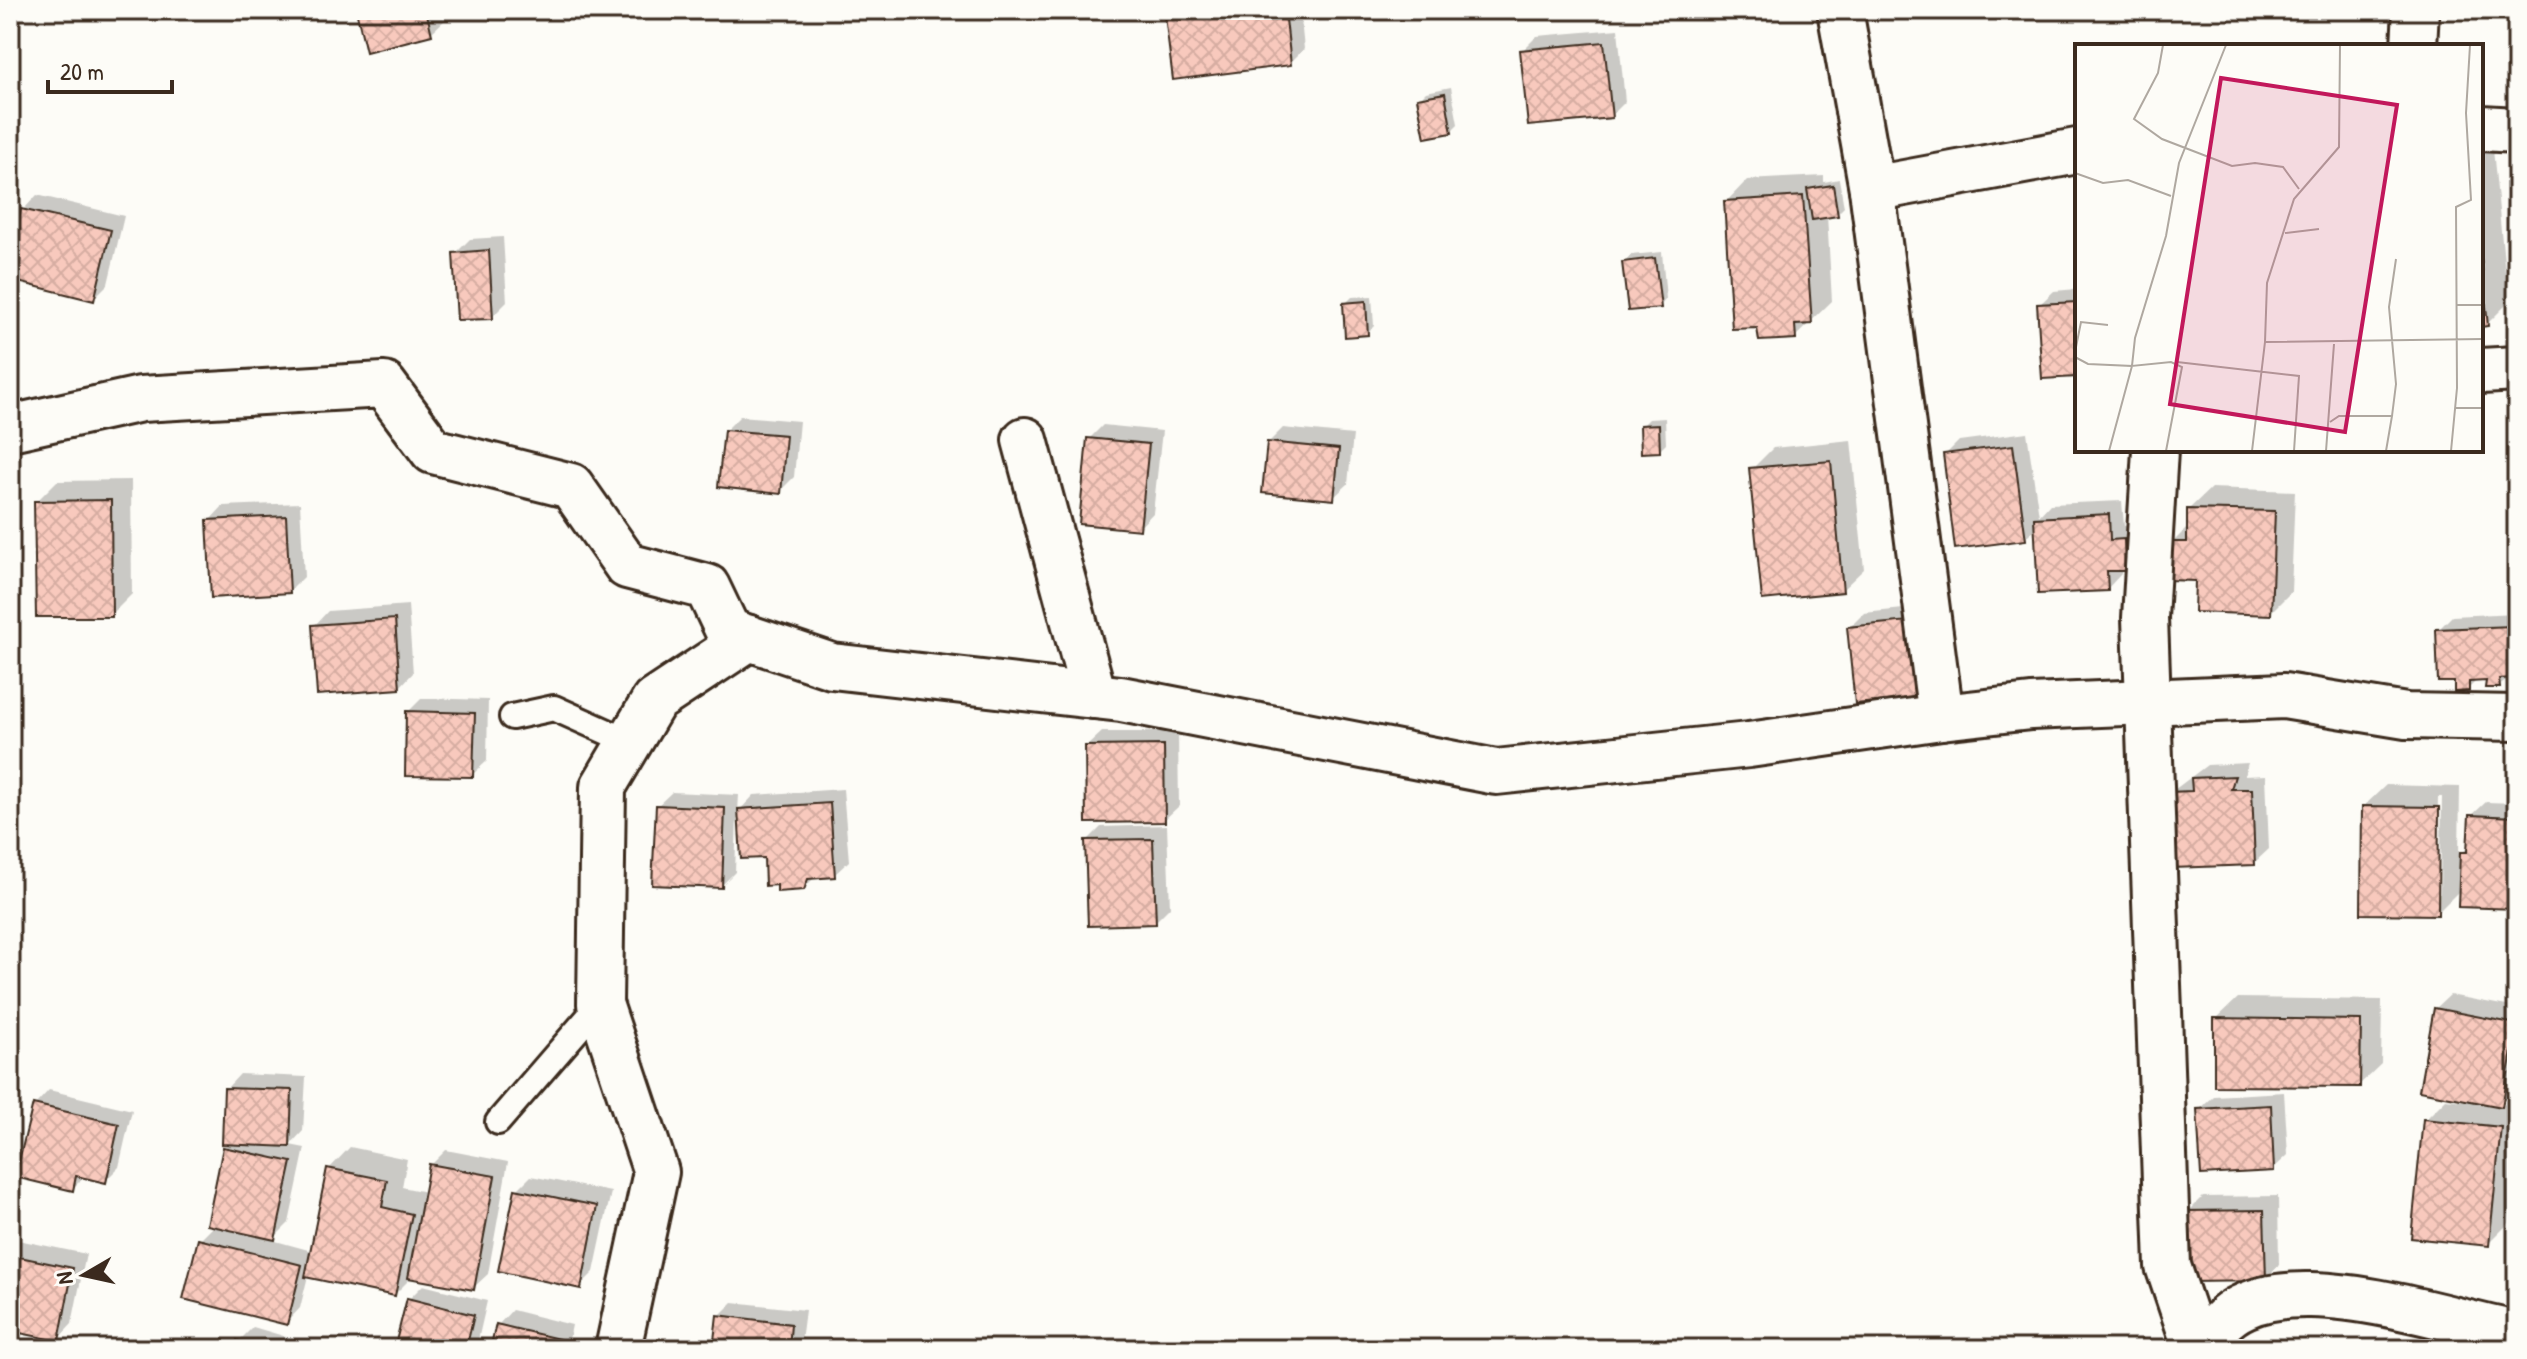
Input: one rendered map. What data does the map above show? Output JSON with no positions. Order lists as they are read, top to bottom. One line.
{"scale_bar":"20 m","north":"left"}
